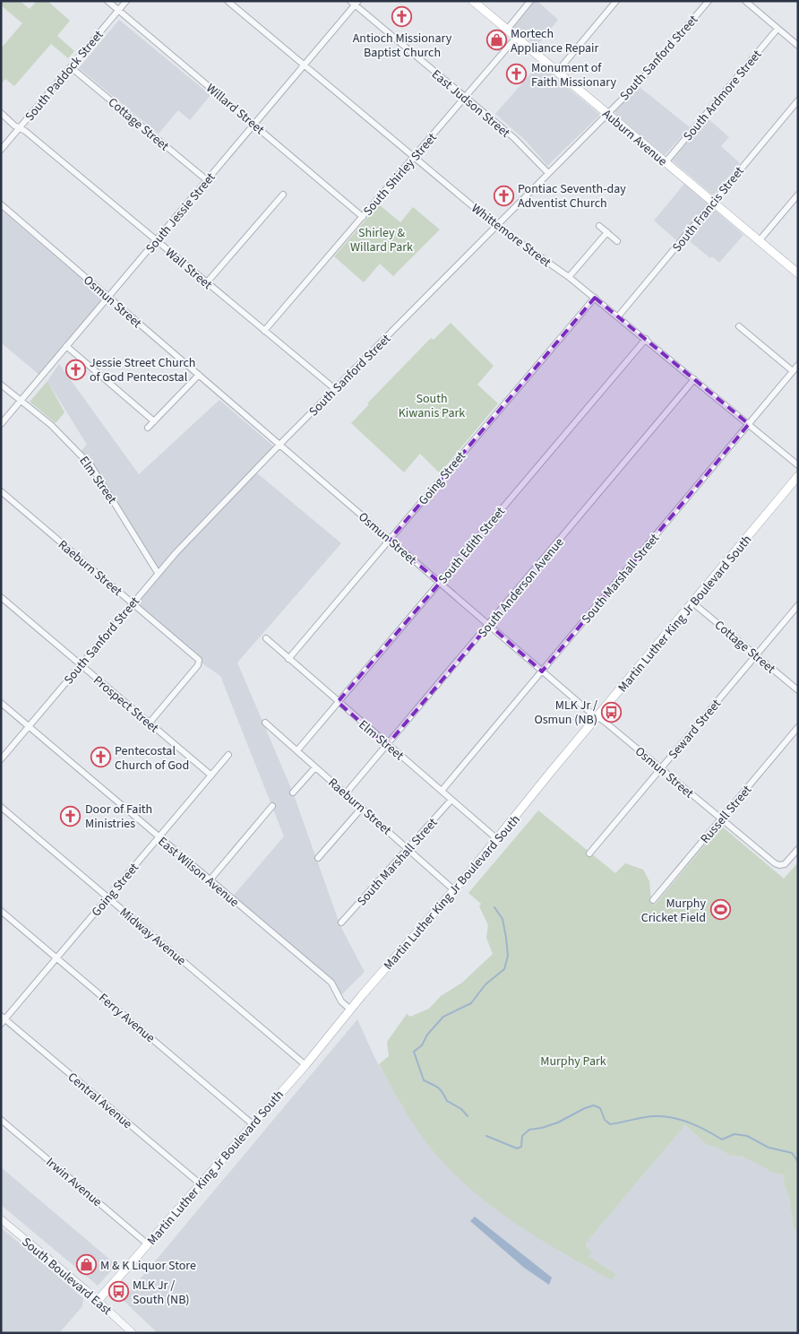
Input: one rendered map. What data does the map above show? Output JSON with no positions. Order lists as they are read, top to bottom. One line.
{"streets":{"main road":["Auburn Avenue","Martin Luther King Jr Boulevard South"],"street":["South Sanford Street","South Paddock Street","South Ardmore Street","East Judson Street","Willard Street","Cottage Street","South Shirley Street","South Francis Street","South Jessie Street","Whittemore Street","Wall Street","Osmun Street","Going Street","Elm Street","South Edith Street","Raeburn Street","South Marshall Street","South Anderson Avenue","Prospect Street","Seward Street","Russell Street","East Wilson Avenue","Midway Avenue","Ferry Avenue","Central Avenue","Irwin Avenue","South Boulevard East"]},"crossings":[["South Sanford Street","East Judson Street"],["South Sanford Street","Auburn Avenue"],["South Sanford Street","Whittemore Street"],["South Sanford Street","Wall Street"],["South Sanford Street","Osmun Street"],["South Sanford Street","Elm Street"],["South Sanford Street","Raeburn Street"],["South Sanford Street","Prospect Street"],["South Sanford Street","East Wilson Avenue"],["South Paddock Street","Willard Street"],["South Paddock Street","Cottage Street"],["South Paddock Street","Wall Street"],["South Ardmore Street","Auburn Avenue"],["East Judson Street","South Shirley Street"],["East Judson Street","South Jessie Street"],["Willard Street","South Shirley Street"],["Willard Street","South Jessie Street"],["Cottage Street","South Jessie Street"],["Cottage Street","Martin Luther King Jr Boulevard South"],["Cottage Street","Seward Street"],["Auburn Avenue","South Shirley Street"],["Auburn Avenue","South Francis Street"],["South Shirley Street","Whittemore Street"],["South Shirley Street","Wall Street"],["South Francis Street","Whittemore Street"],["South Jessie Street","Whittemore Street"],["South Jessie Street","Wall Street"],["South Jessie Street","Osmun Street"],["South Jessie Street","Elm Street"],["Whittemore Street","Going Street"],["Whittemore Street","South Edith Street"],["Whittemore Street","South Marshall Street"],["Whittemore Street","South Anderson Avenue"],["Osmun Street","Going Street"],["Osmun Street","South Edith Street"],["Osmun Street","South Marshall Street"],["Osmun Street","South Anderson Avenue"],["Osmun Street","Martin Luther King Jr Boulevard South"],["Osmun Street","Seward Street"],["Osmun Street","Russell Street"],["Going Street","Elm Street"],["Going Street","Prospect Street"],["Going Street","East Wilson Avenue"],["Going Street","Midway Avenue"],["Going Street","Ferry Avenue"],["Going Street","Central Avenue"],["Elm Street","South Edith Street"],["Elm Street","South Marshall Street"],["Elm Street","South Anderson Avenue"],["Elm Street","Martin Luther King Jr Boulevard South"],["South Edith Street","Raeburn Street"],["Raeburn Street","South Marshall Street"],["Raeburn Street","South Anderson Avenue"],["Raeburn Street","Martin Luther King Jr Boulevard South"],["Raeburn Street","Prospect Street"],["Martin Luther King Jr Boulevard South","East Wilson Avenue"],["Martin Luther King Jr Boulevard South","Midway Avenue"],["Martin Luther King Jr Boulevard South","Ferry Avenue"],["Martin Luther King Jr Boulevard South","Central Avenue"],["Martin Luther King Jr Boulevard South","Irwin Avenue"],["Martin Luther King Jr Boulevard South","South Boulevard East"]],"parks":["Shirley & Willard Park","South Kiwanis Park","Murphy Park"],"places":{"church":["Antioch Missionary Baptist Church","Monument of Faith Missionary","Pontiac Seventh-day Adventist Church","Jessie Street Church of God Pentecostal","Pentecostal Church of God","Door of Faith Ministries"],"shop":["Mortech Appliance Repair","M & K Liquor Store"],"bus stop":["MLK Jr / Osmun (NB)","MLK Jr / South (NB)"],"sports":["Murphy Cricket Field"]}}
